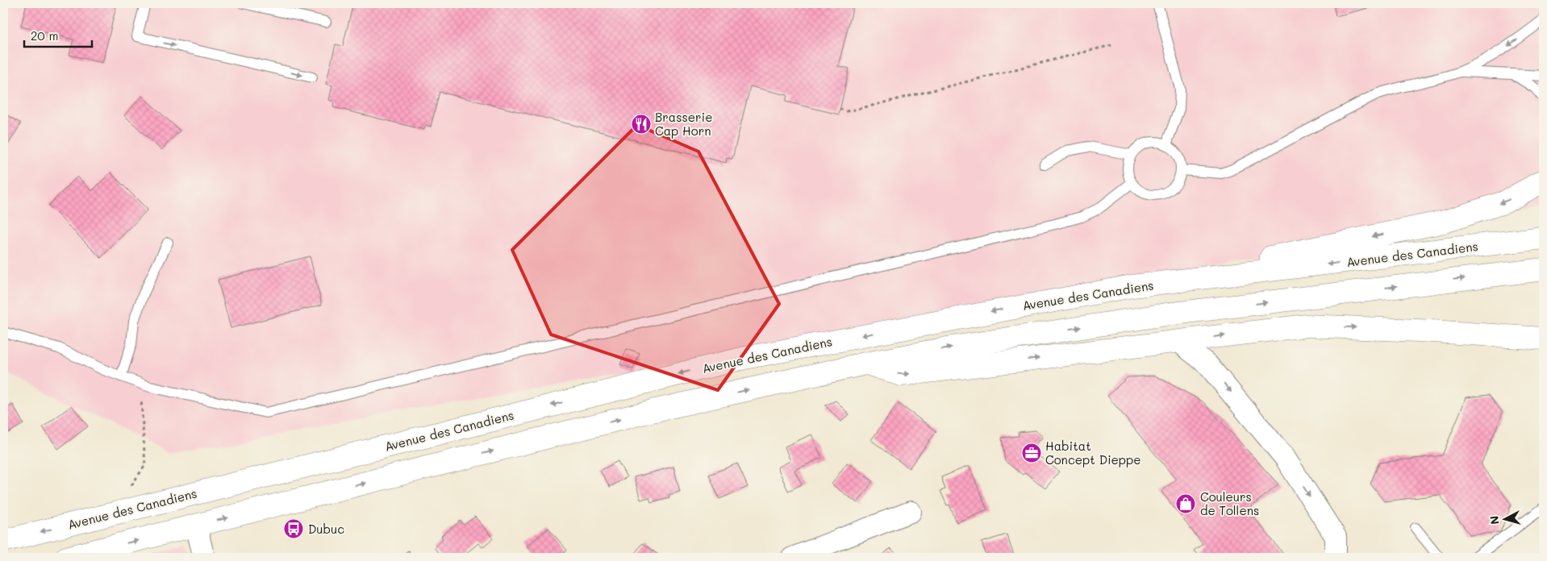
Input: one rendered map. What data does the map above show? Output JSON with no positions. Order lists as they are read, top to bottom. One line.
{"streets":{"main road":["Avenue des Canadiens"]},"places":{"restaurant":["Brasserie Cap Horn"],"office":["Habitat Concept Dieppe"],"shop":["Couleurs de Tollens"],"bus stop":["Dubuc"]},"scale_bar":"20 m","north":"left"}
